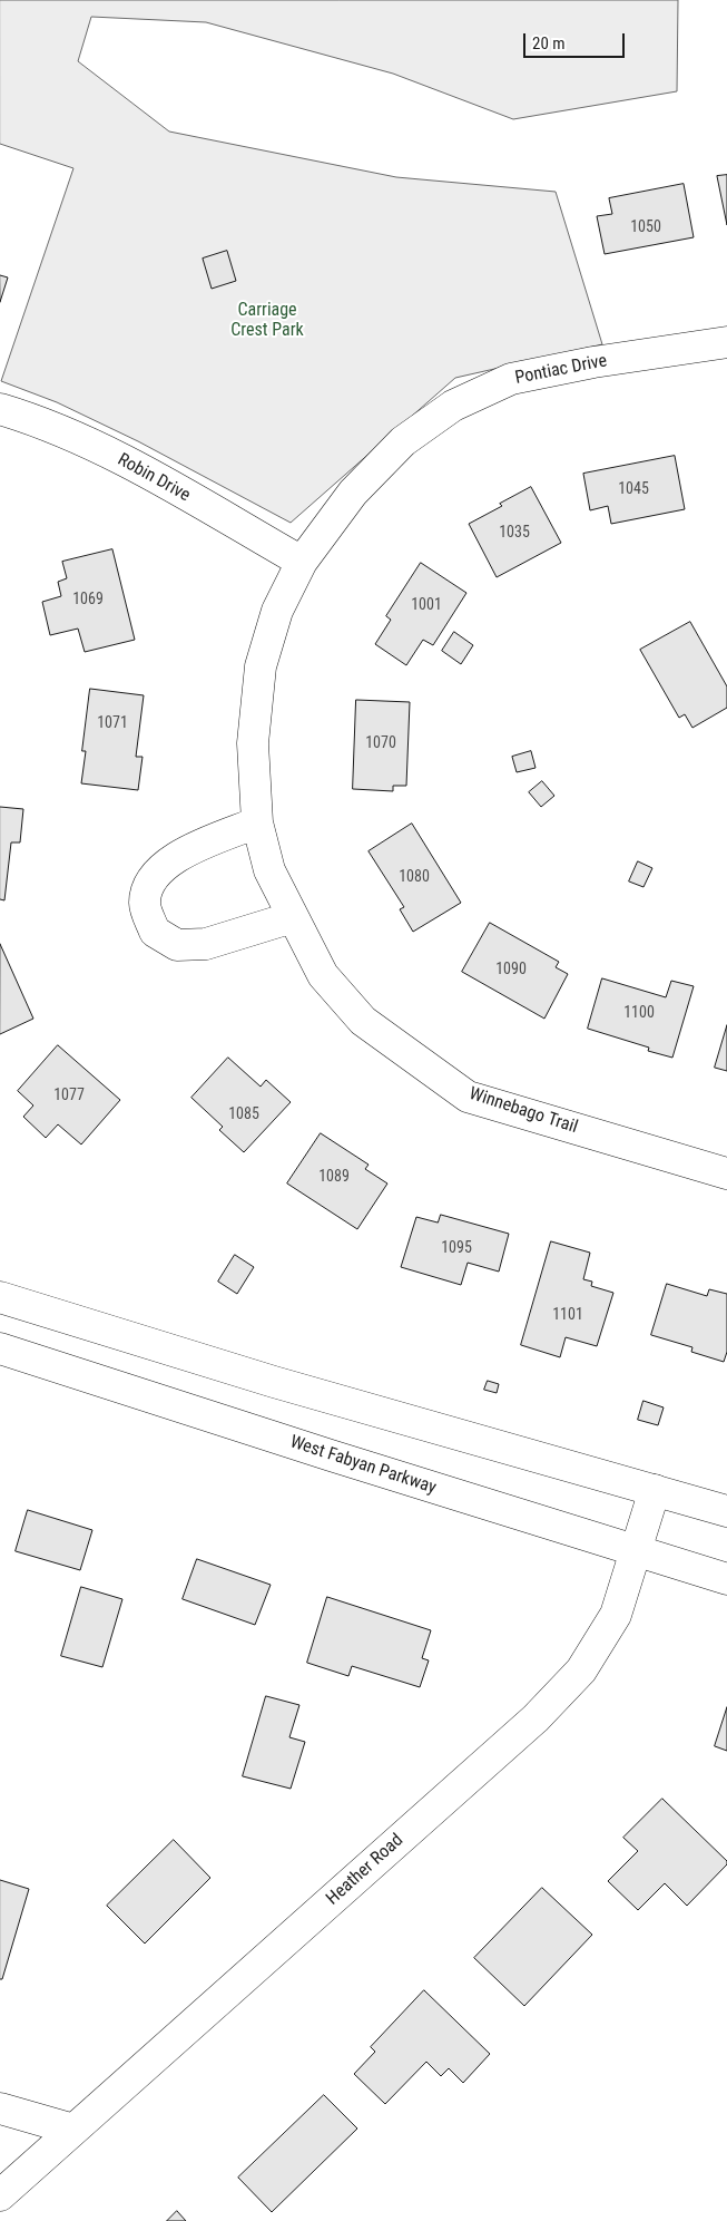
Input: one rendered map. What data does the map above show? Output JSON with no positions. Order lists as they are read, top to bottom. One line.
{"streets":{"street":["Pontiac Drive","Robin Drive","Winnebago Trail","West Fabyan Parkway","Heather Road"]},"crossings":[["Pontiac Drive","Robin Drive"],["Pontiac Drive","Winnebago Trail"],["Robin Drive","Winnebago Trail"],["West Fabyan Parkway","Heather Road"]],"parks":["Carriage Crest Park"],"house_numbers":["1050","1045","1035","1069","1001","1071","1070","1080","1090","1100","1077","1085","1089","1095","1101"],"scale_bar":"20 m"}
